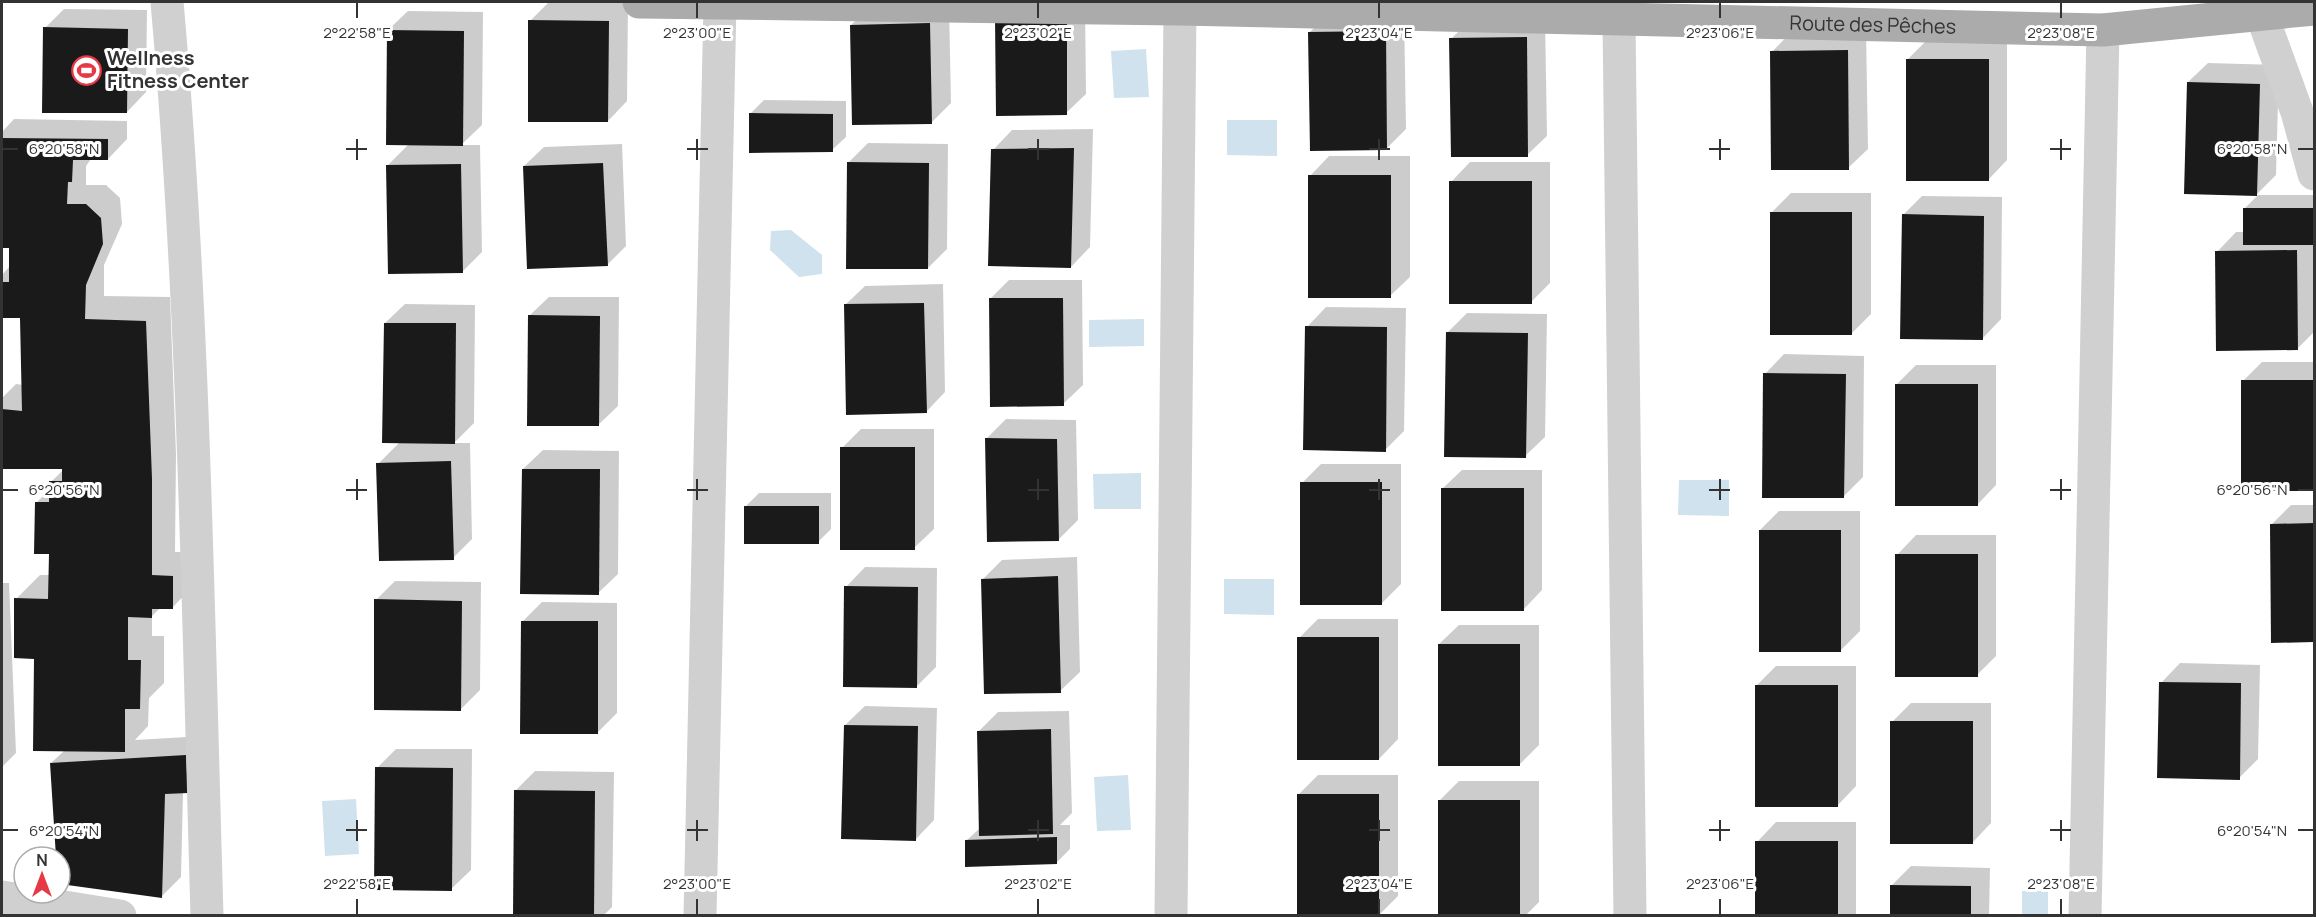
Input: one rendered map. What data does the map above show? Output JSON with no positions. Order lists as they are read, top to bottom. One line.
{"streets":{"main road":["Route des Pêches"]},"places":{"sports":["Wellness Fitness Center"]},"north":"top","coordinates":["2°22'58\"E","2°23'00\"E","2°23'02\"E","2°23'04\"E","2°23'06\"E","2°23'08\"E","6°20'58\"N","6°20'56\"N","6°20'54\"N"]}
